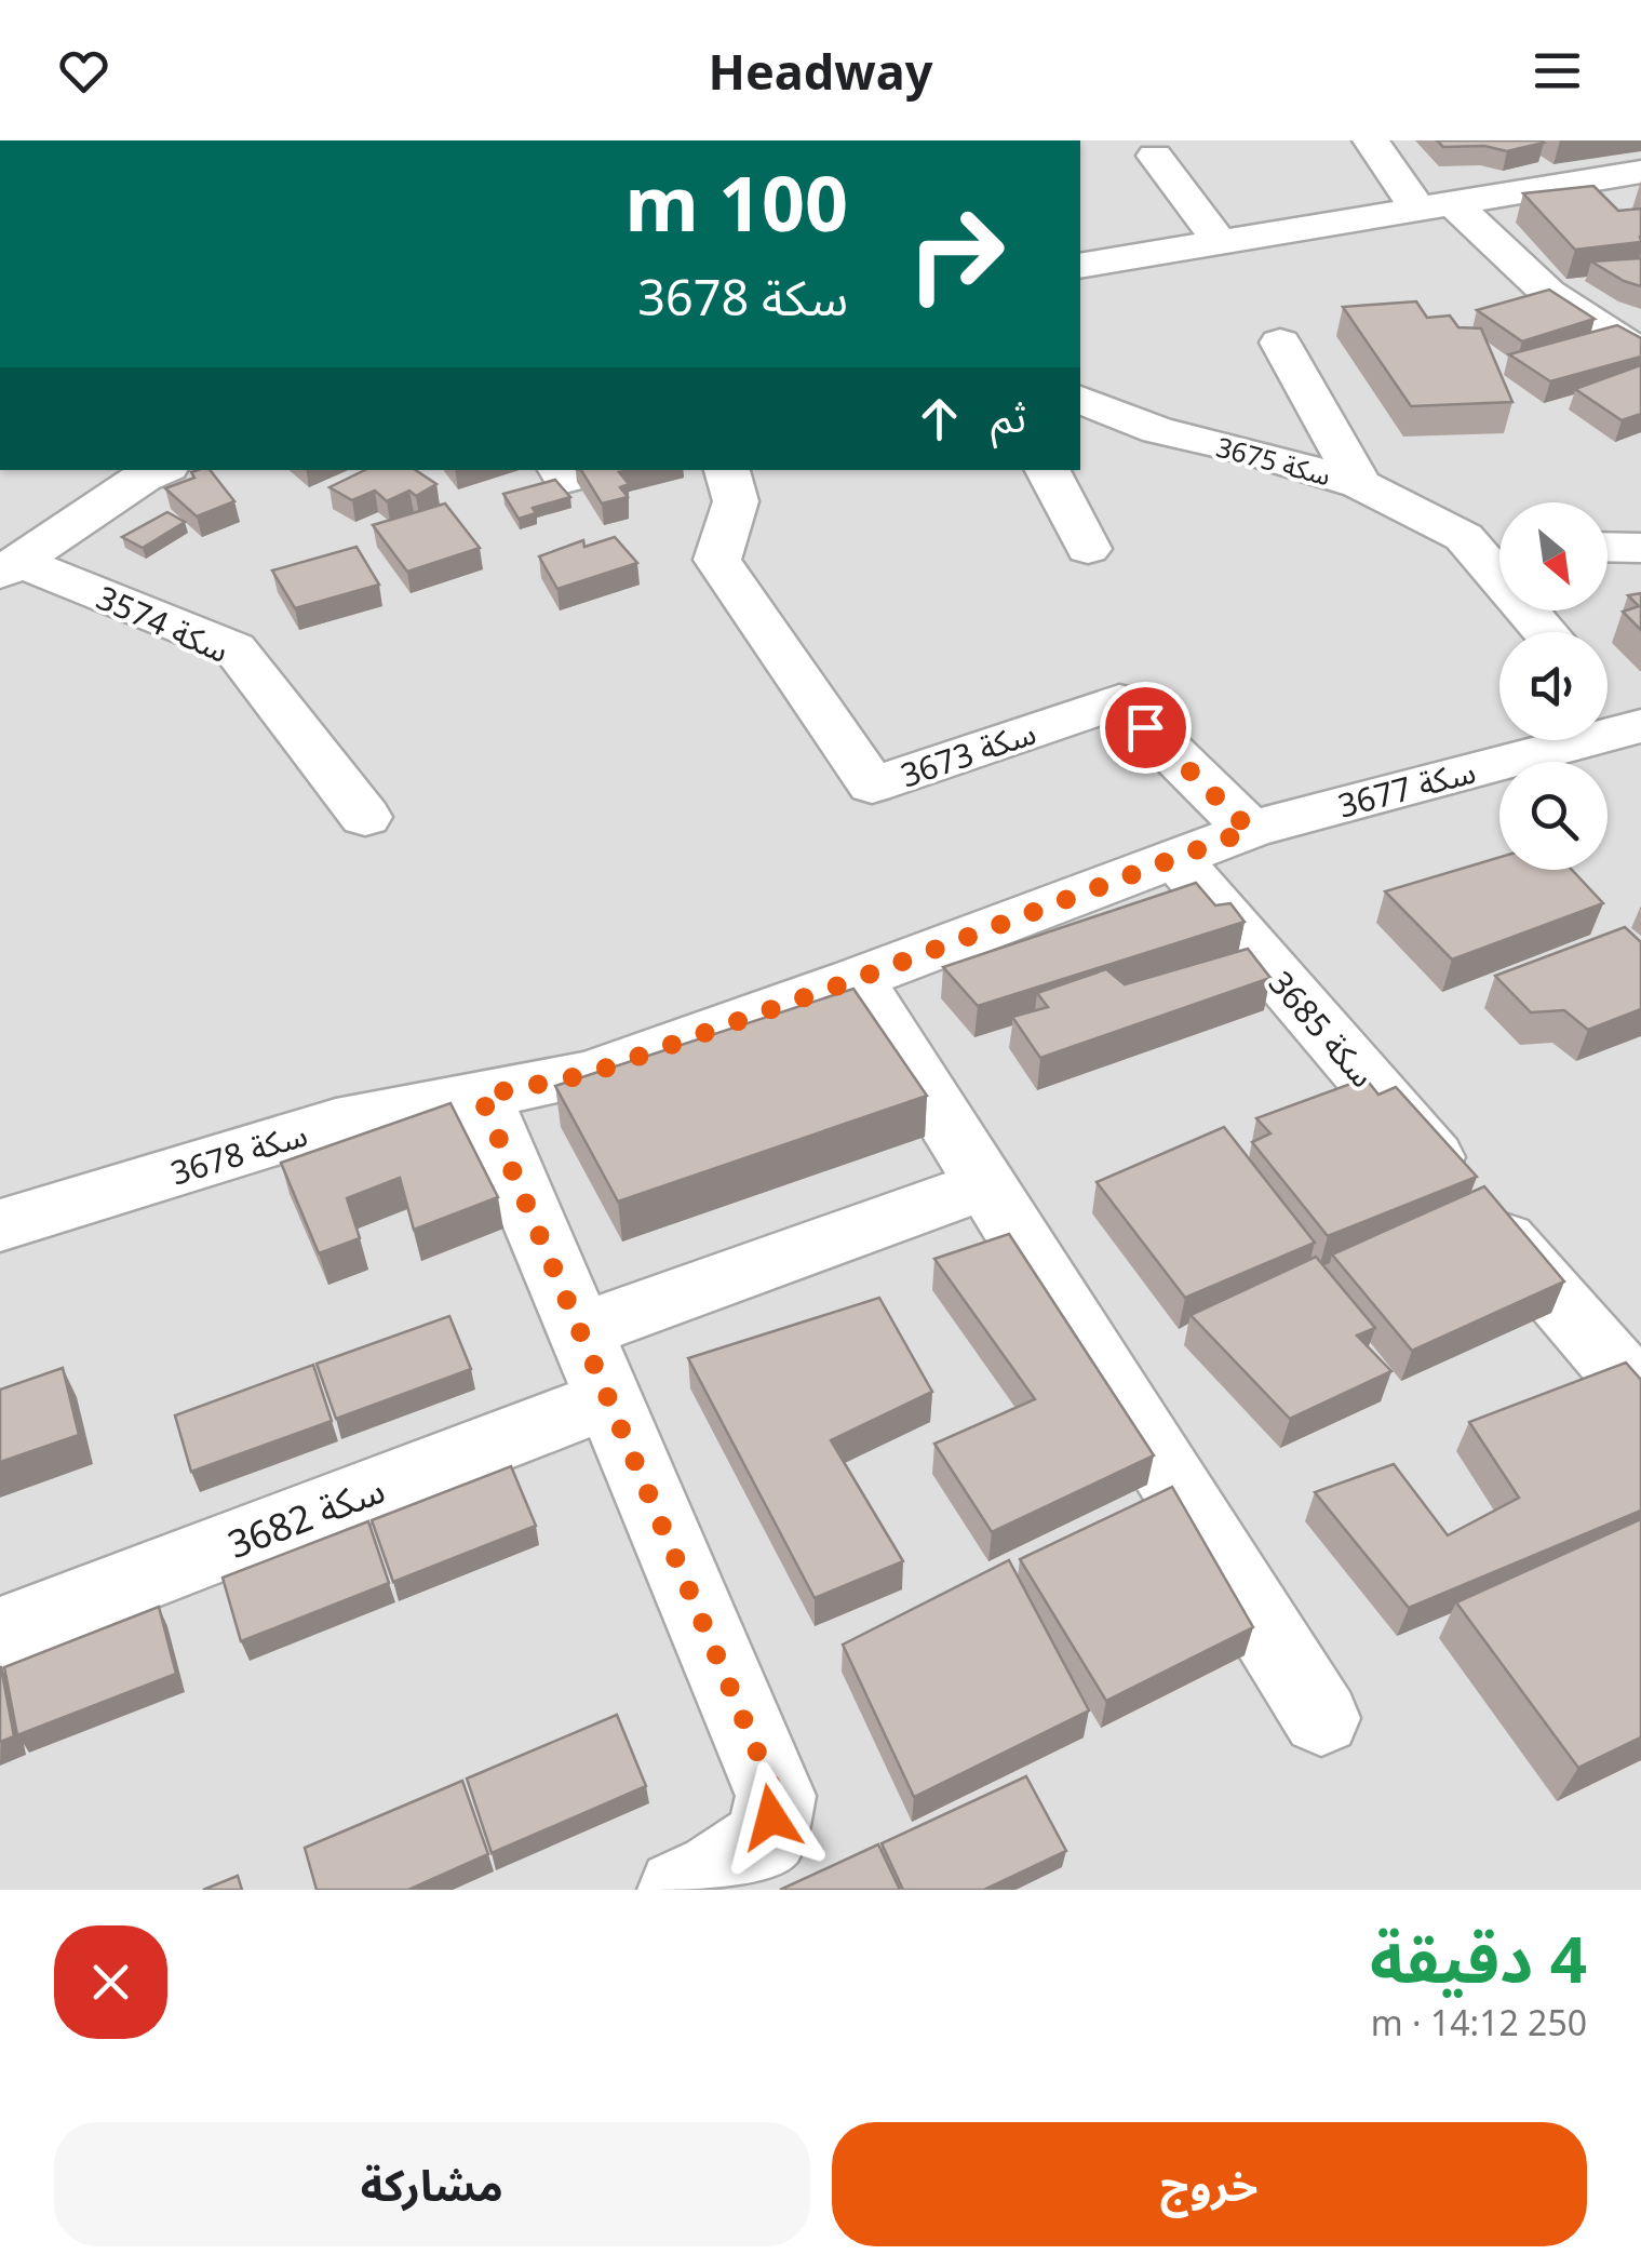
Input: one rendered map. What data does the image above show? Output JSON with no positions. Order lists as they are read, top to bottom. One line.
{"streets":{"street":["سكة 3675","سكة 3574","سكة 3673","سكة 3677","سكة 3685","سكة 3678","سكة 3682"]},"crossings":[["سكة 3673","سكة 3677"],["سكة 3677","سكة 3685"],["سكة 3677","سكة 3678"],["سكة 3685","سكة 3678"]],"north":"bottom right","page":{"header":"Headway","turn":["100 m","سكة 3678"],"then":"ثم","heading":["4 دقيقة","250 m · 14:12"],"buttons":["خروج","مشاركة"]}}
